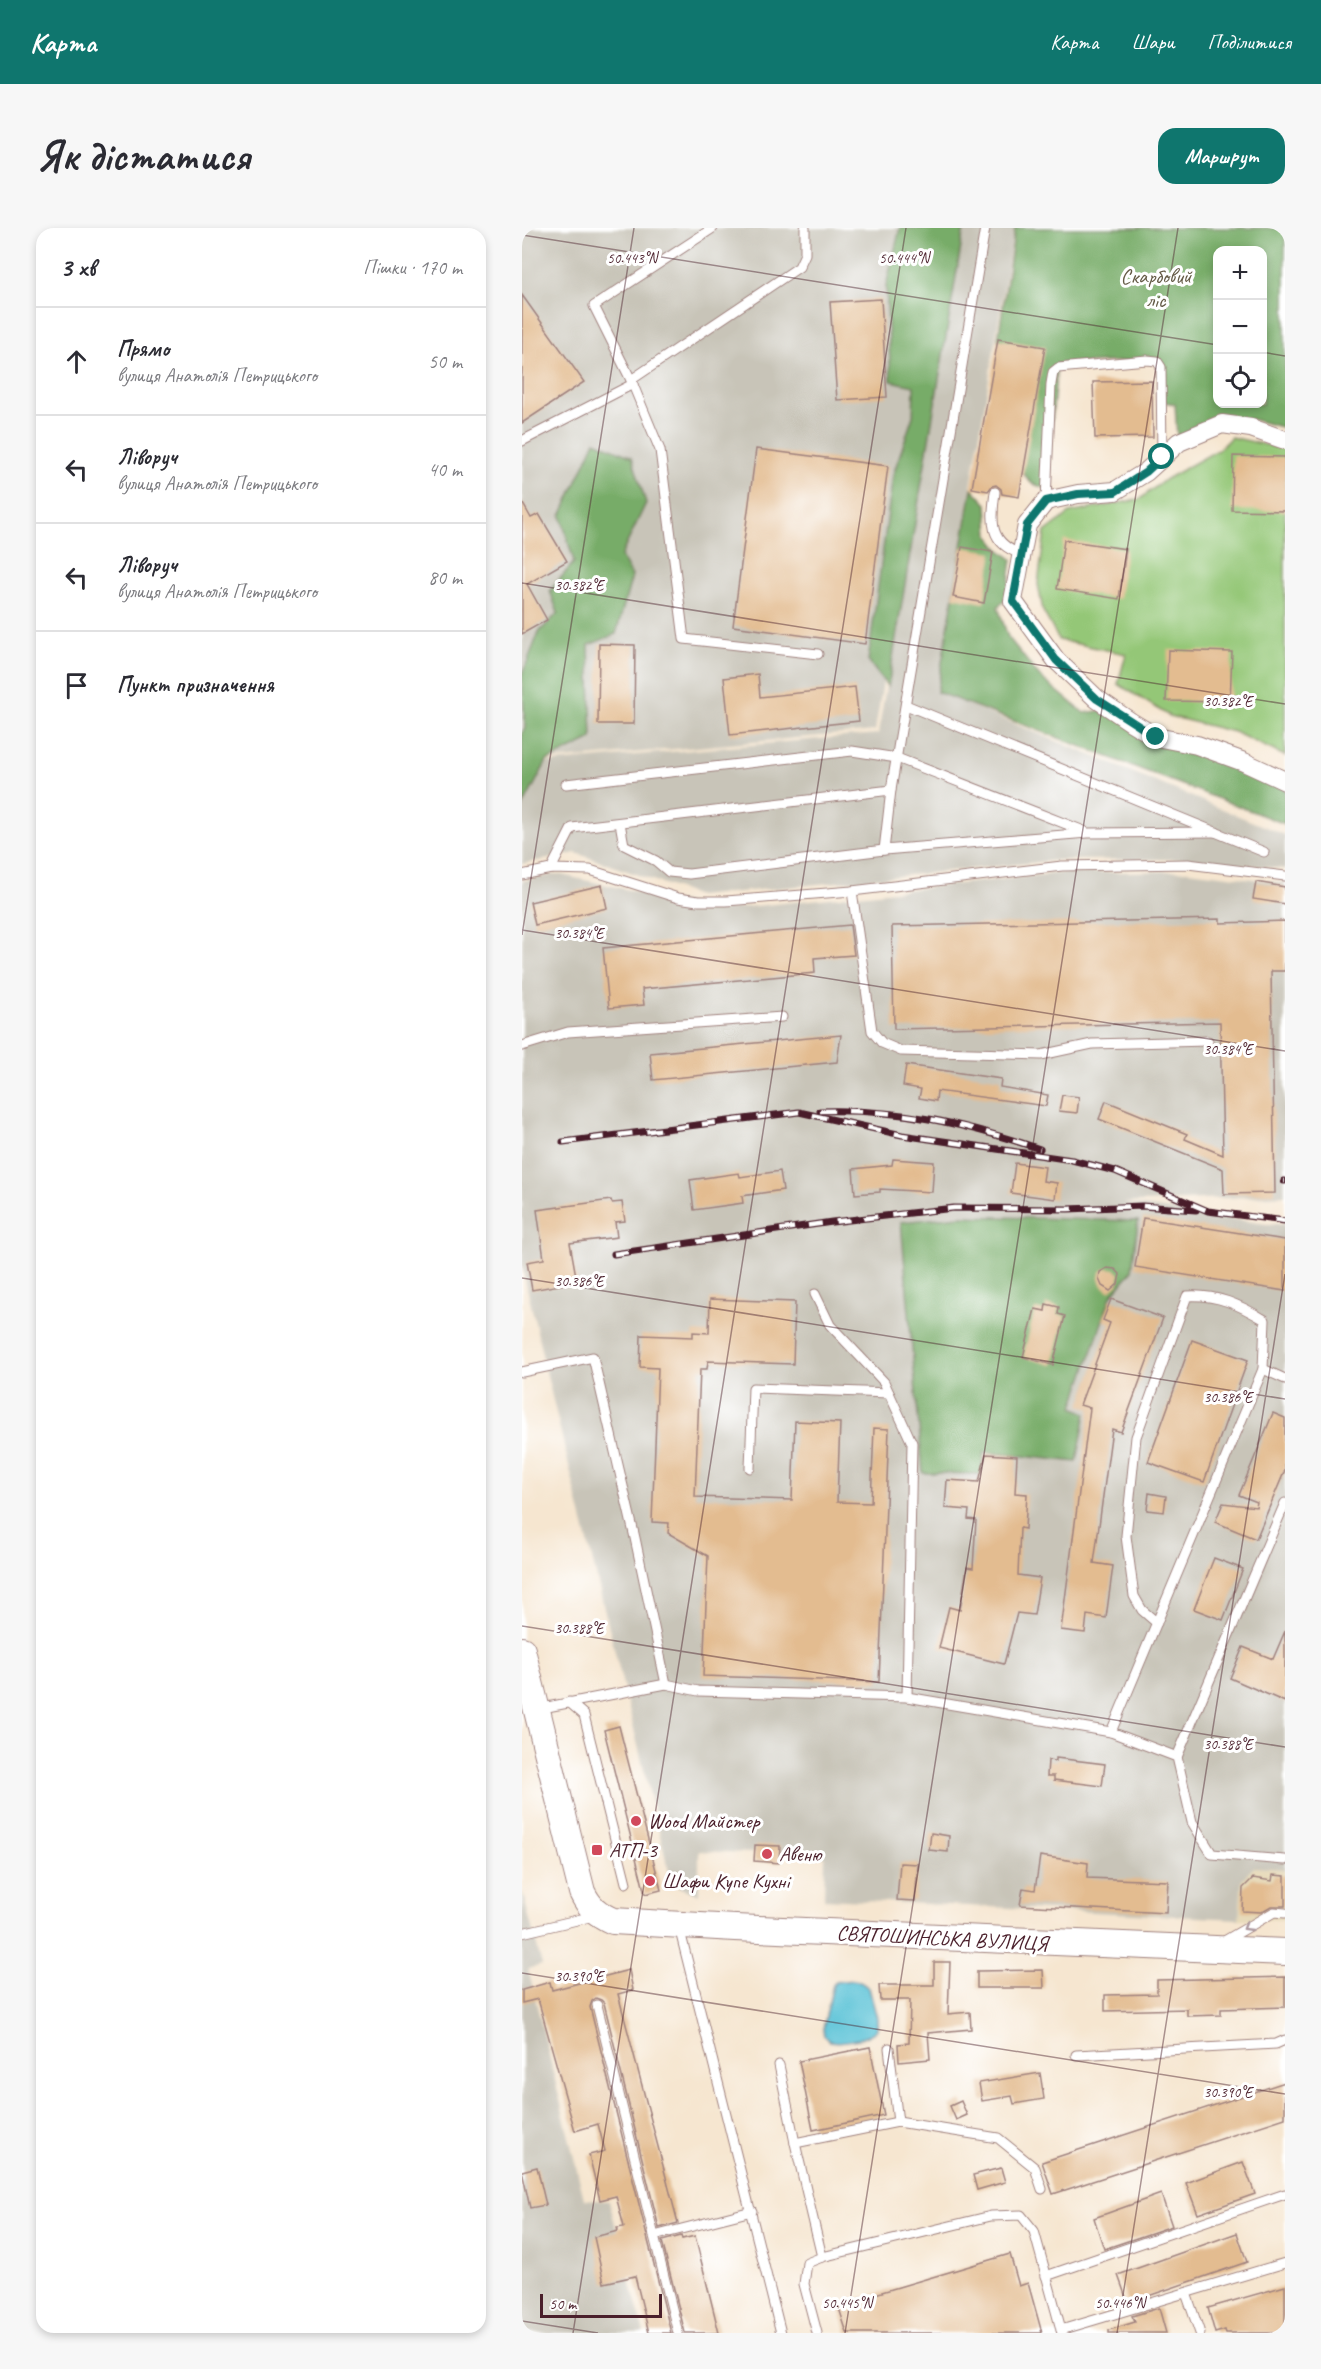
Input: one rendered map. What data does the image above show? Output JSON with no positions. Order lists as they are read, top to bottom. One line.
{"streets":{"main road":["СВЯТОШИНСЬКА ВУЛИЦЯ"]},"parks":["Скарбовий ліс"],"places":{"other":["Wood Майстер","Авеню","Шафи Купе Кухні"],"transit":["АТП-3"]},"scale_bar":"50 m","page":{"header":"Карта","nav":["Карта","Шари","Поділитися"],"buttons":"Маршрут","title":"Як дістатися","heading":["3 хв","Пішки · 170 m"],"map_buttons":["+","−"],"list":[["Прямо","вулиця Анатолія Петрицького","50 m"],["Ліворуч","вулиця Анатолія Петрицького","40 m"],["Ліворуч","вулиця Анатолія Петрицького","80 m"],"Пункт призначення"],"scale":"50 m"},"coordinates":["50.443°N","50.444°N","30.382°E","30.384°E","30.386°E","30.388°E","30.390°E","50.445°N","50.446°N"]}
